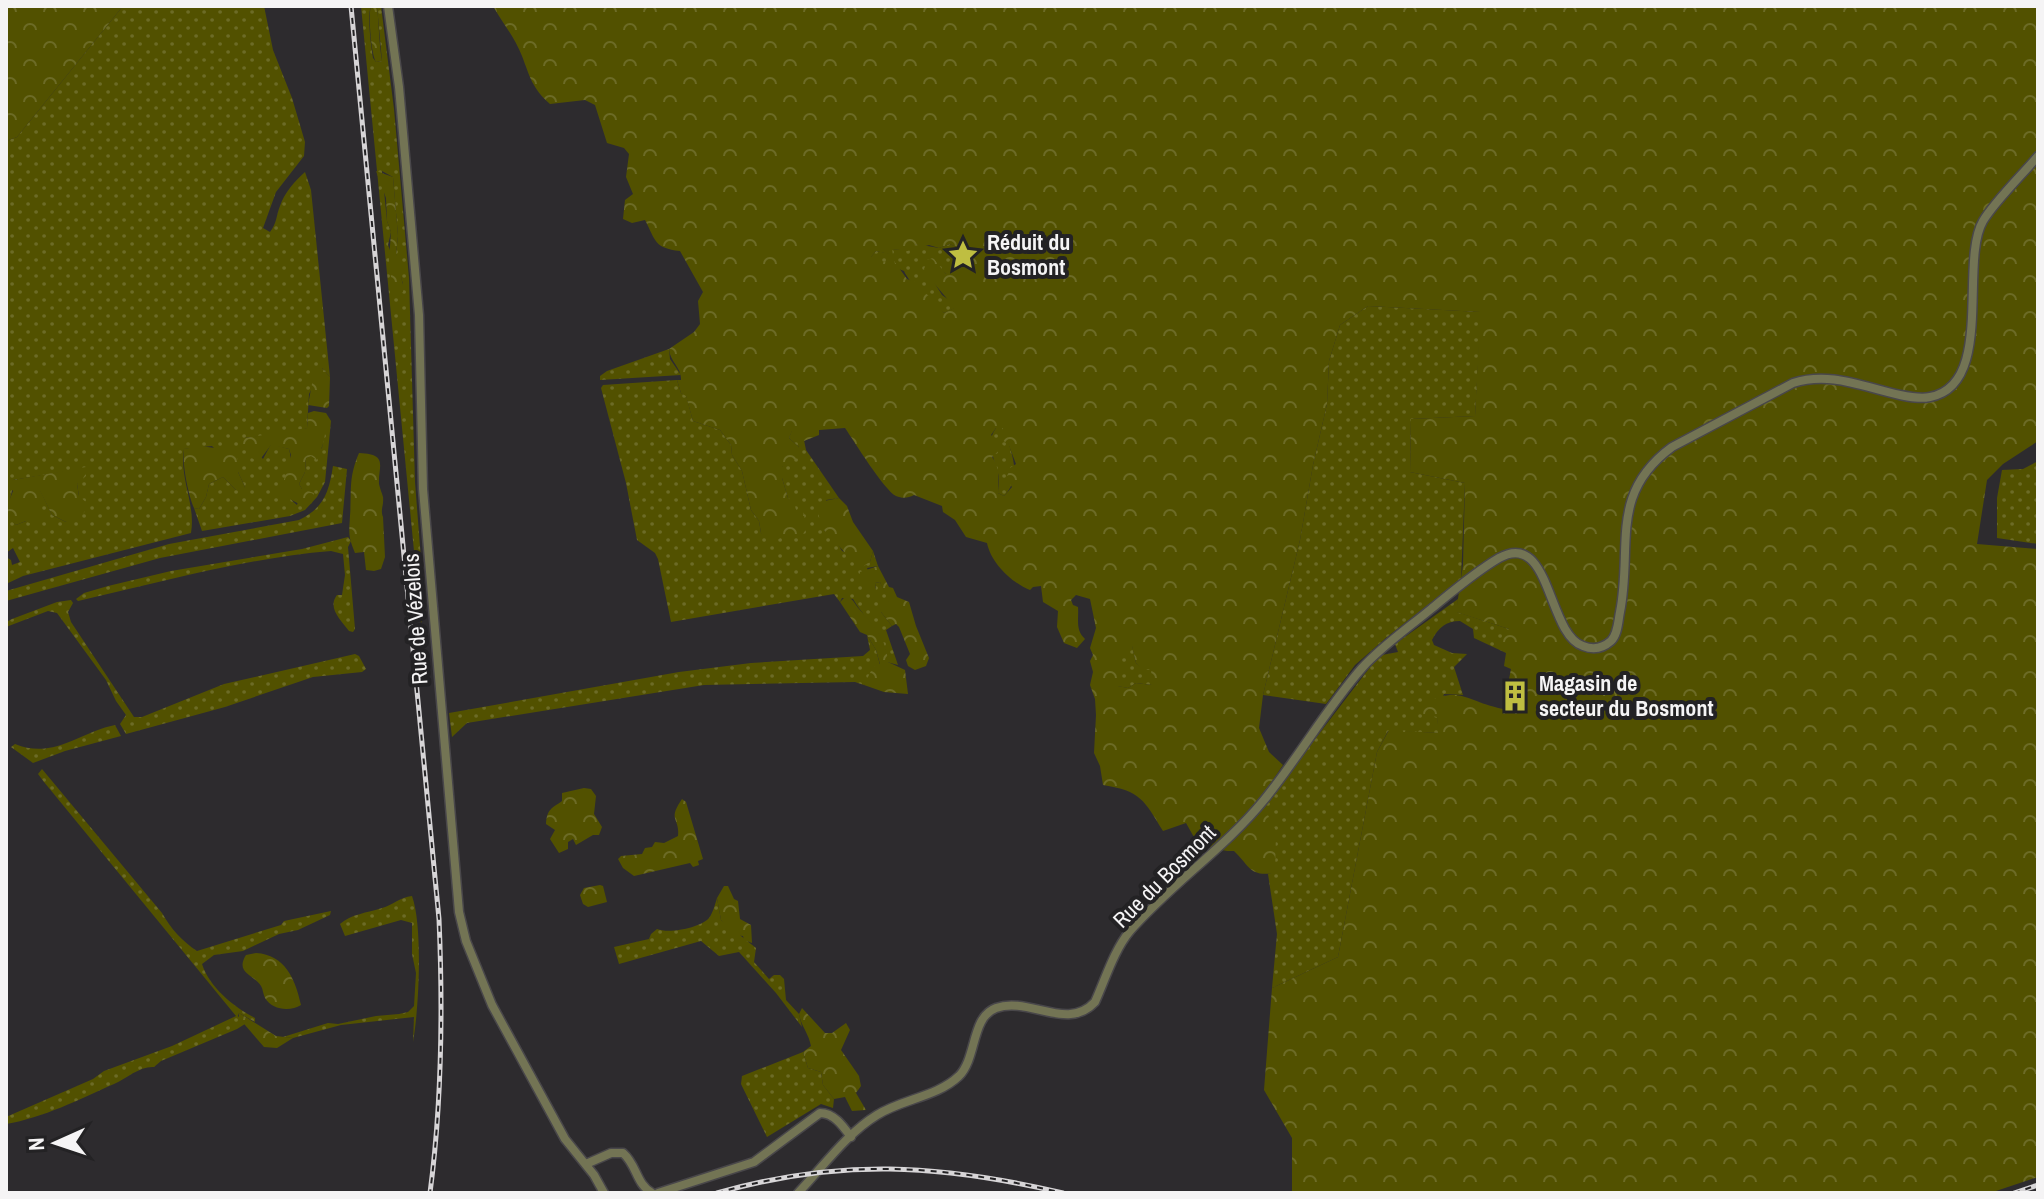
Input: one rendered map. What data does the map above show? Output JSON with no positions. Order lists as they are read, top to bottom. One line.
{"streets":{"street":["Rue de Vézelois","Rue du Bosmont"]},"places":{"place":["Réduit du Bosmont"],"building":["Magasin de secteur du Bosmont"]},"north":"left"}
